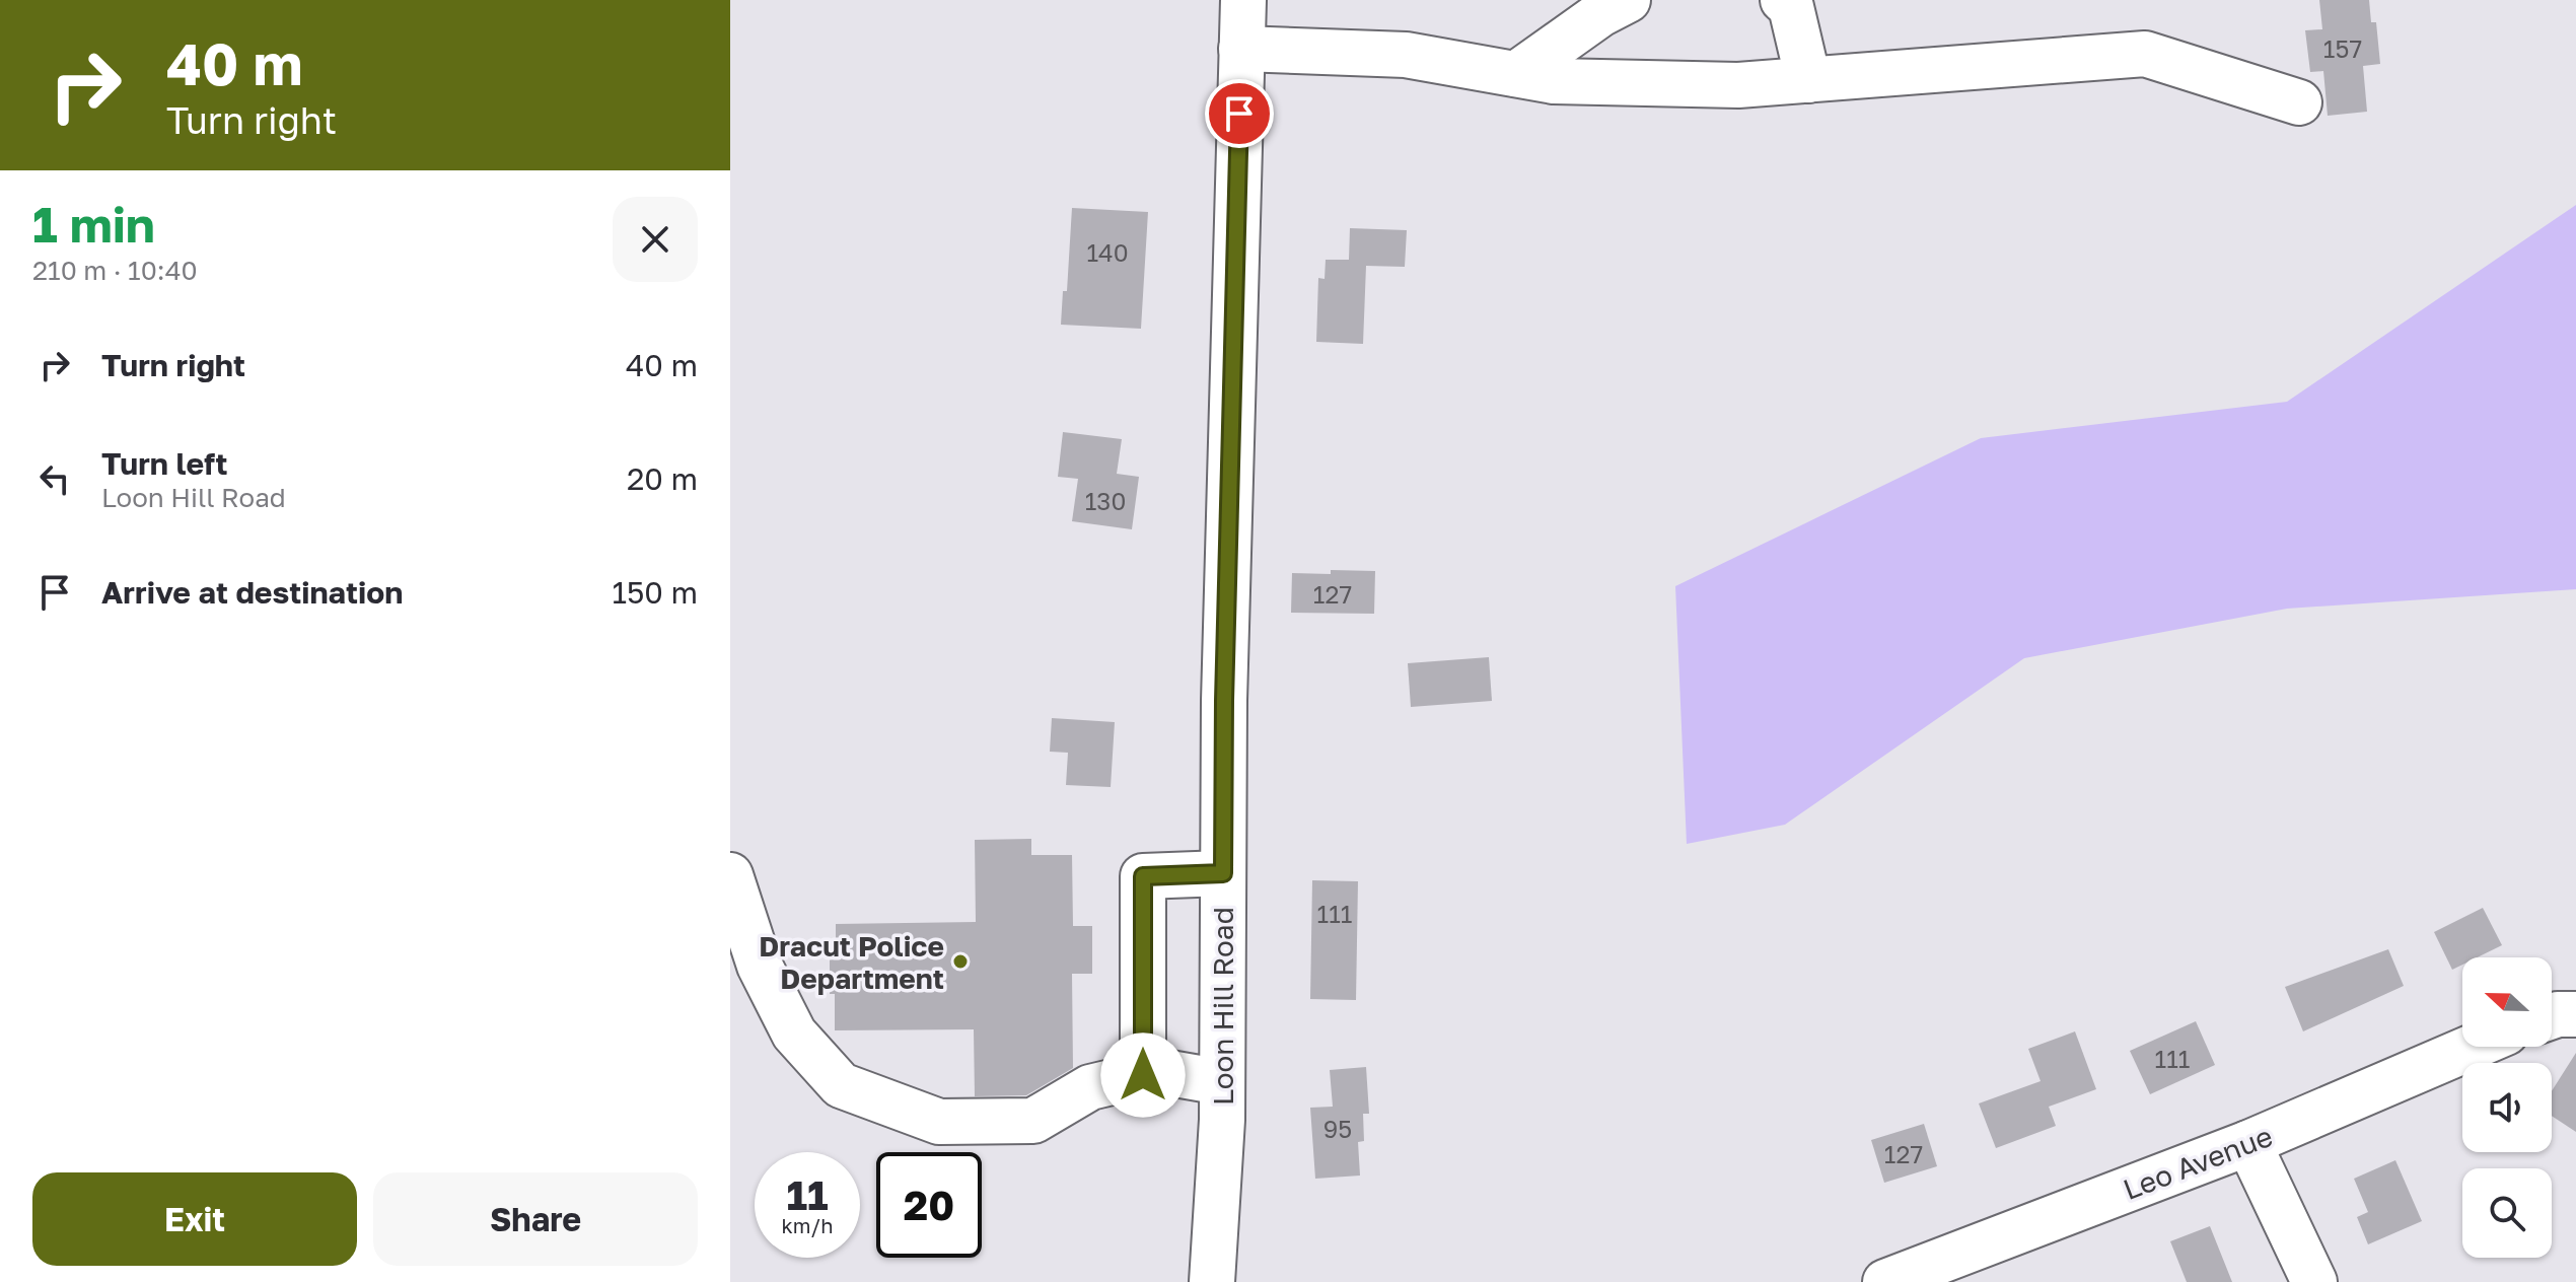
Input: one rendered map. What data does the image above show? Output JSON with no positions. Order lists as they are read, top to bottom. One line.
{"streets":{"street":["Loon Hill Road","Leo Avenue"]},"places":["Dracut Police Department"],"house_numbers":["157","140","130","127","111","111","95","127"],"north":"left","page":{"turn":["40 m","Turn right"],"heading":["1 min","210 m · 10:40"],"list":[{"name":"Turn right","value":"40 m"},{"name":"Turn left","note":"Loon Hill Road","value":"20 m"},{"name":"Arrive at destination","value":"150 m"}],"speed":"11 km/h","limit":"20","buttons":["Exit","Share"]}}
